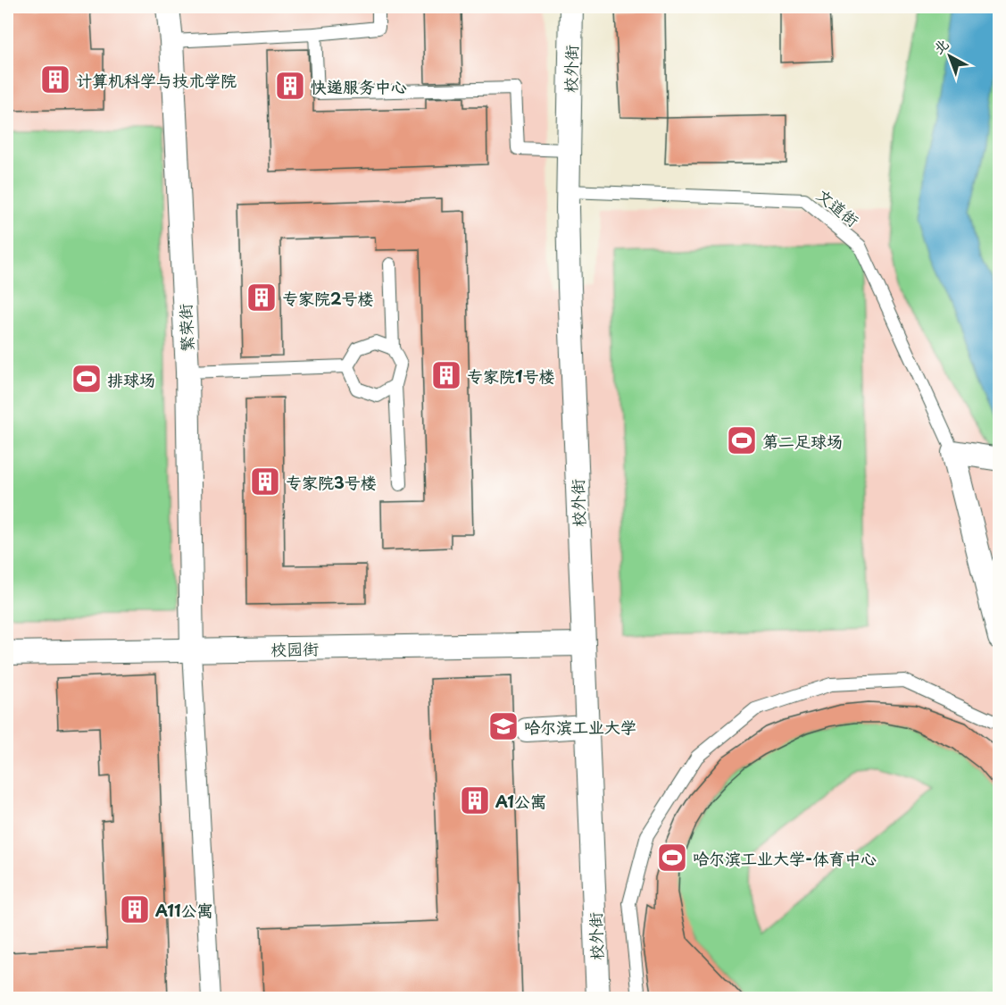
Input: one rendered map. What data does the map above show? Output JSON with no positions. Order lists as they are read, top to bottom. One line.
{"streets":{"street":["校外街","繁荣街","校园街"],"lane":["文道街"]},"crossings":[["校外街","文道街"],["校外街","校园街"],["繁荣街","校园街"]],"places":{"building":["计算机科学与技术学院","快递服务中心","专家院2号楼","专家院1号楼","专家院3号楼","A1公寓","A11公寓"],"sports":["排球场","第二足球场","哈尔滨工业大学-体育中心"],"school or university":["哈尔滨工业大学"]},"north":"top left"}
